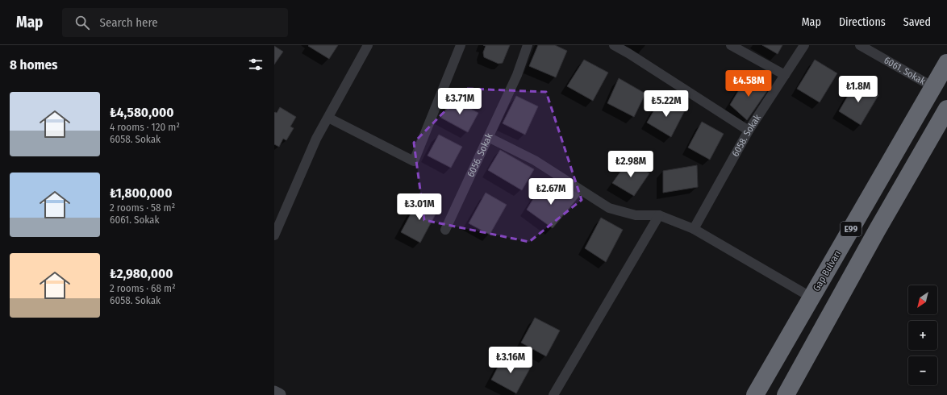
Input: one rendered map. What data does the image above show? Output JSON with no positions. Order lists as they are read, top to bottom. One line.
{"streets":{"highway":["E99","Gap Bulvarı"],"street":["6061. Sokak","6058. Sokak","6056. Sokak"]},"crossings":[["6061. Sokak","Gap Bulvarı"]],"north":"bottom left","page":{"header":"Map","search":"Search here","nav":["Map","Directions","Saved"],"heading":"8 homes","price":["₺4.58M","₺1.8M","₺3.71M","₺5.22M","₺2.98M","₺2.67M","₺3.01M","₺3.16M"],"list":[{"name":"₺4,580,000","note":"4 rooms · 120 m² · 6058. Sokak"},{"name":"₺1,800,000","note":"2 rooms · 58 m² · 6061. Sokak"},{"name":"₺2,980,000","note":"2 rooms · 68 m² · 6058. Sokak"}],"map_buttons":["+","−"]}}
